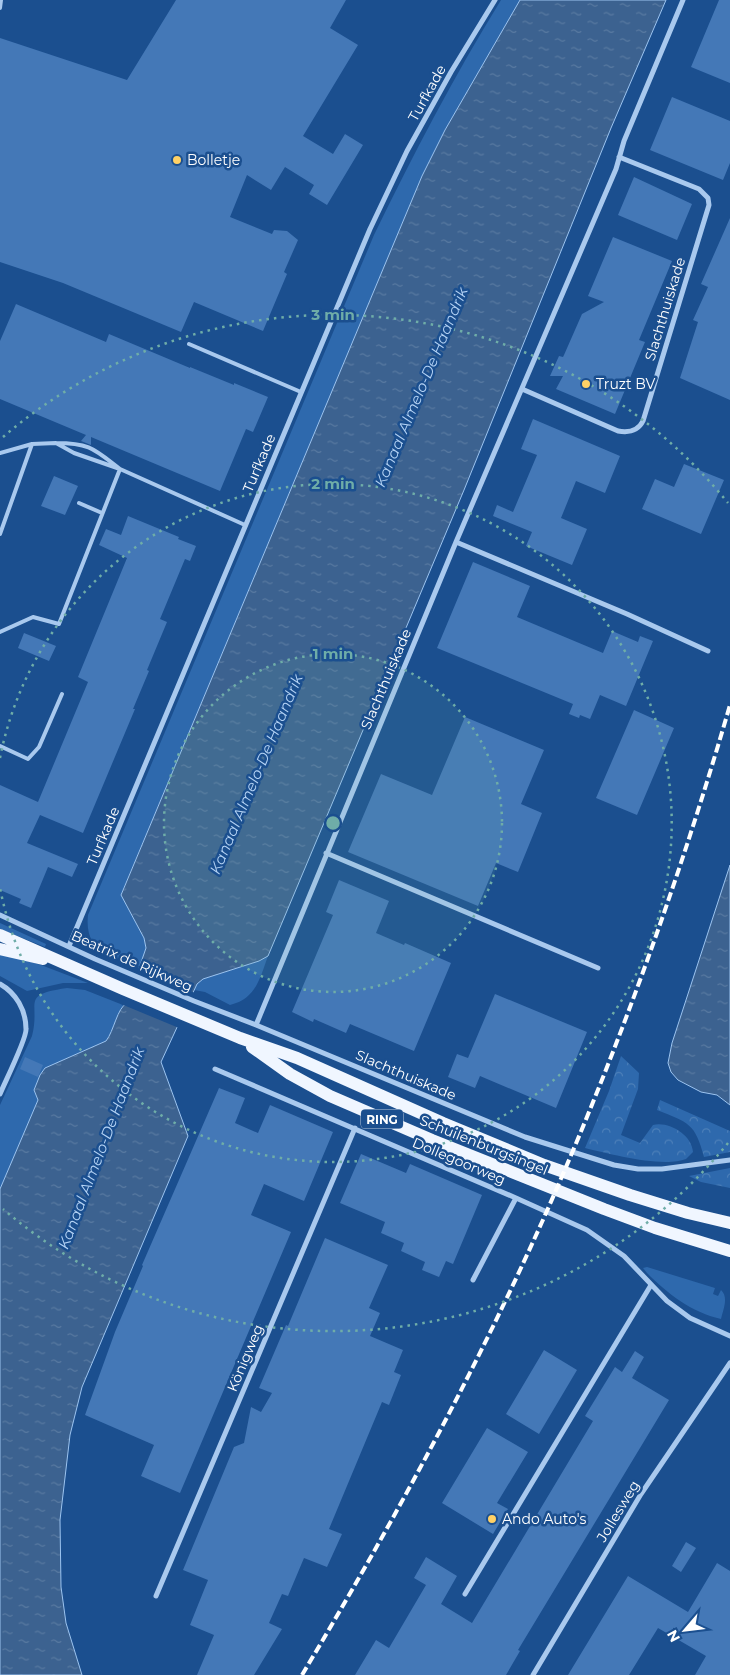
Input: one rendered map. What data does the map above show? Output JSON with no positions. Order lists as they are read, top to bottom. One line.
{"streets":{"main road":["RING","Schuilenburgsingel"],"street":["Turfkade","Slachthuiskade","Beatrix de Rijkweg","Dollegoorweg","Königweg","Jollesweg"]},"crossings":[["Turfkade","Beatrix de Rijkweg"],["Slachthuiskade","Beatrix de Rijkweg"],["Dollegoorweg","Königweg"]],"water":["Kanaal Almelo-De Haandrik"],"places":["Bolletje","Truzt BV","Ando Auto's"],"north":"bottom left","rings":["3 min","2 min","1 min"]}
